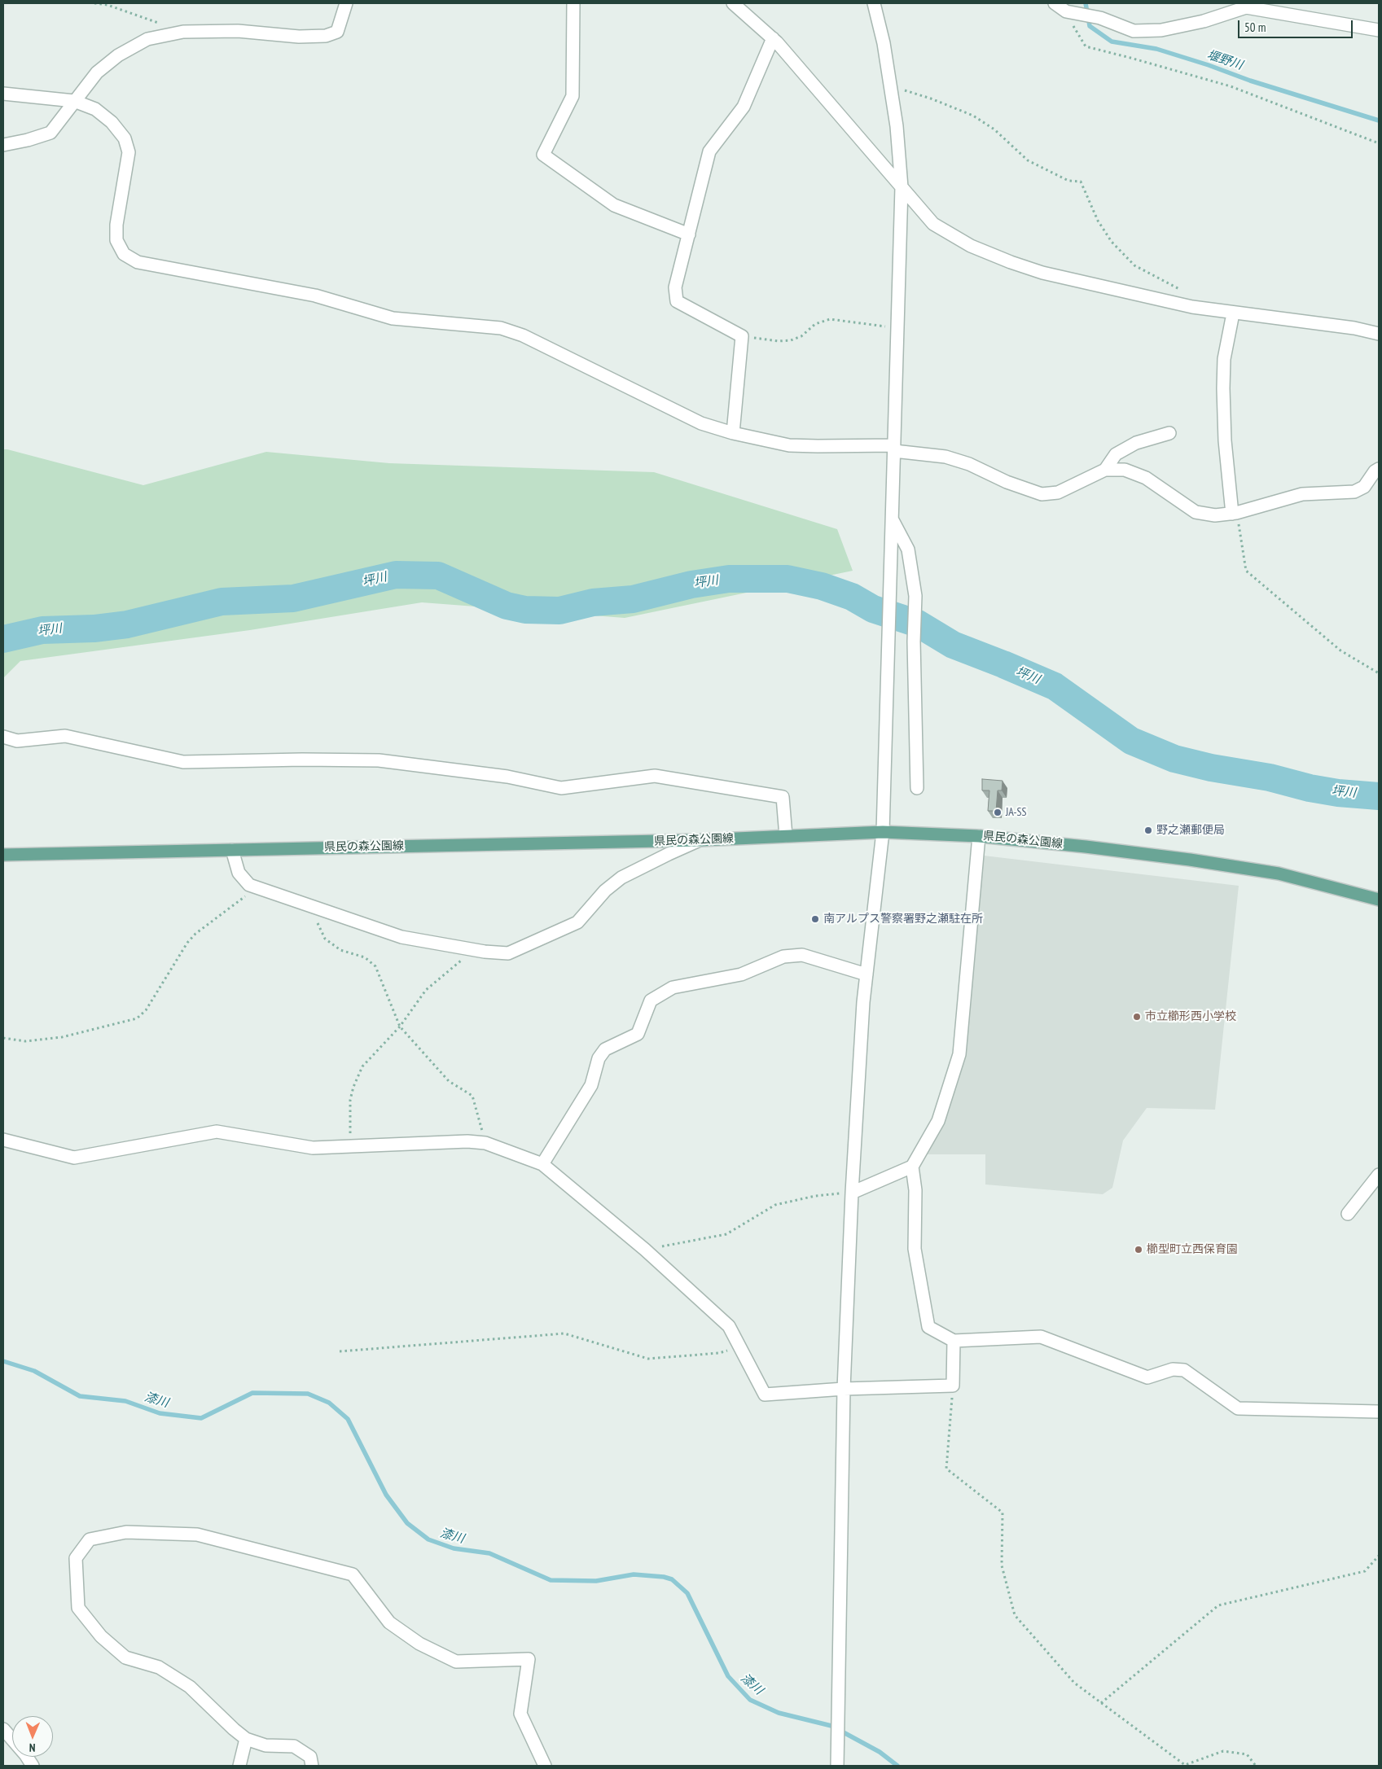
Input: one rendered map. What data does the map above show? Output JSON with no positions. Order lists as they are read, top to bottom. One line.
{"streets":{"main road":["県民の森公園線"]},"water":["堰野川","坪川","漆川"],"places":["JA-SS","野之瀬郵便局","南アルプス警察署野之瀬駐在所","市立櫛形西小学校","櫛型町立西保育園"],"scale_bar":"50 m","north":"bottom"}
